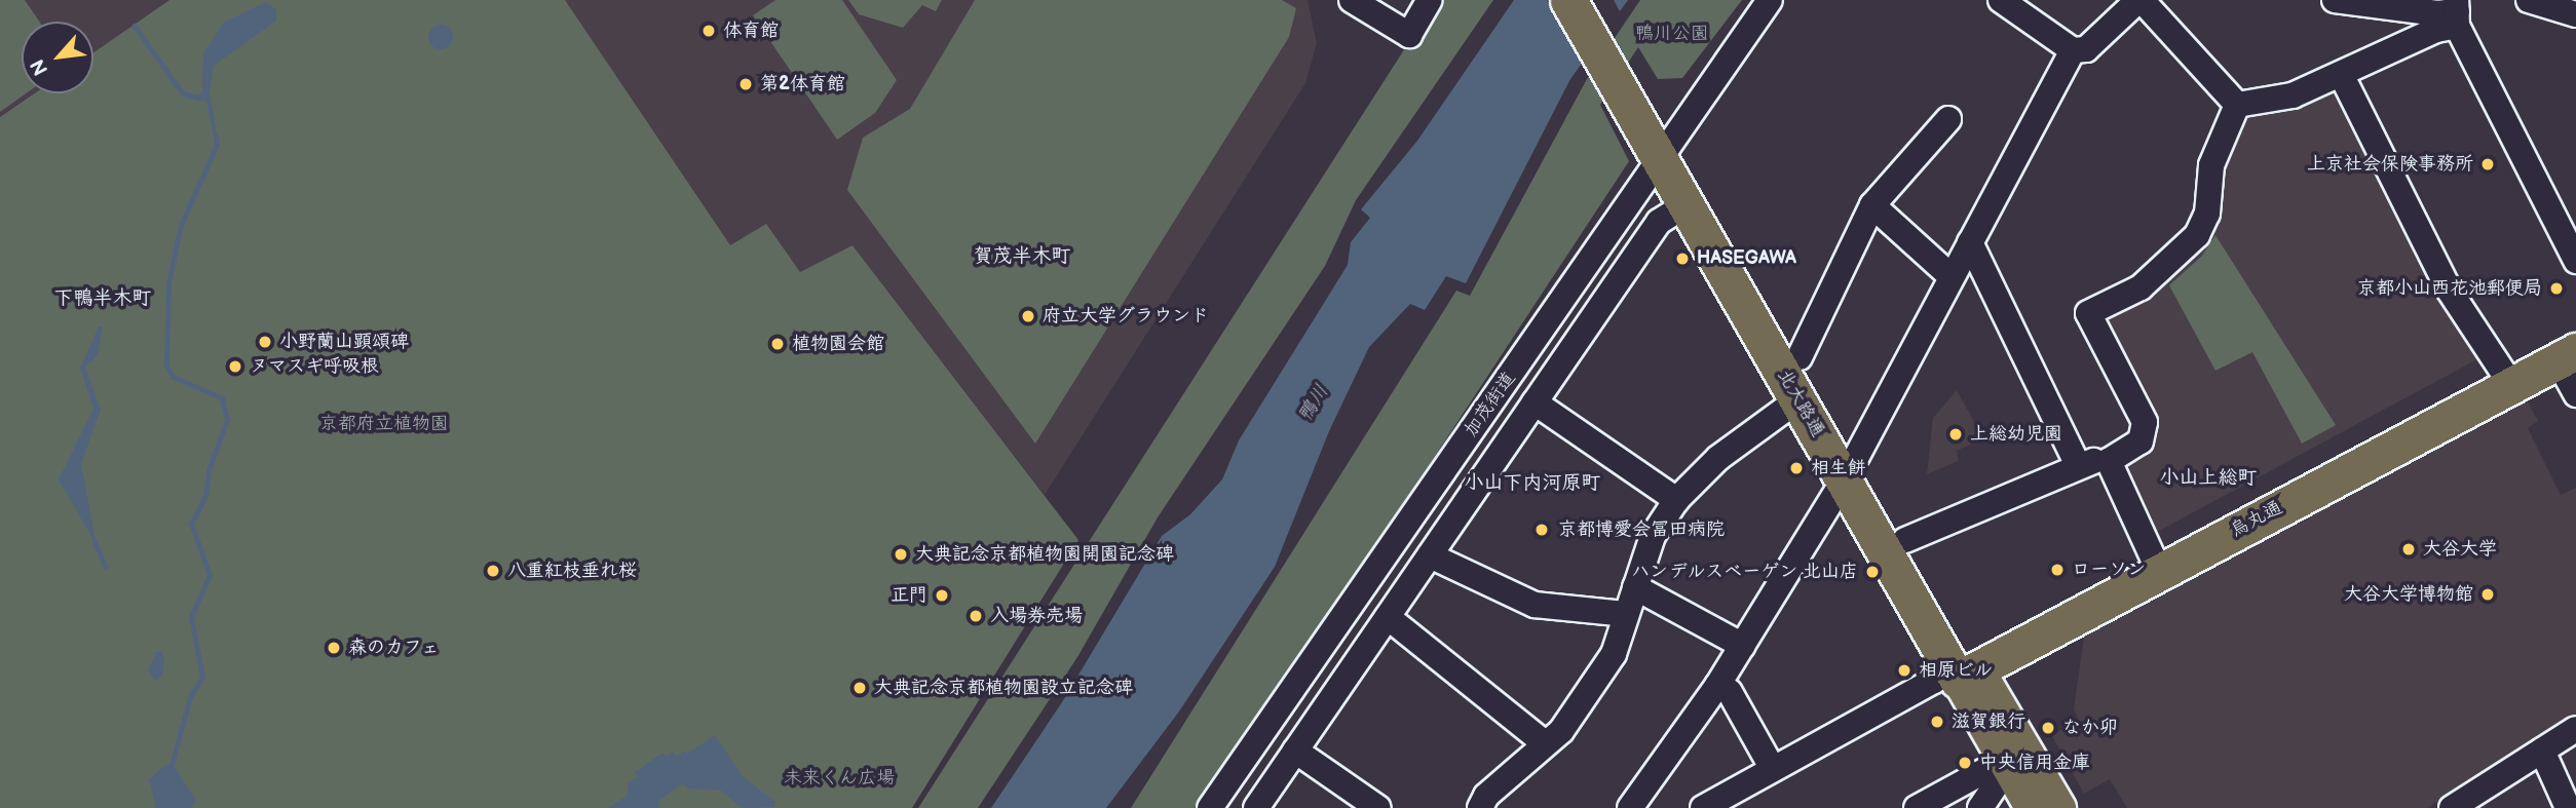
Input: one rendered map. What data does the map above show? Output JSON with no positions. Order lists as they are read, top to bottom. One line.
{"streets":{"highway":["北大路通","烏丸通"],"street":["加茂街道"]},"crossings":[["北大路通","加茂街道"],["北大路通","烏丸通"]],"districts":["賀茂半木町","下鴨半木町","小山上総町","小山下内河原町"],"water":["鴨川"],"parks":["鴨川公園","京都府立植物園","未来くん広場"],"places":["体育館","第2体育館","上京社会保険事務所","HASEGAWA","京都小山西花池郵便局","府立大学グラウンド","小野蘭山顕頌碑","植物園会館","ヌマスギ呼吸根","上総幼児園","相生餅","京都博愛会冨田病院","大谷大学","大典記念京都植物園開園記念碑","ローソン","八重紅枝垂れ桜","ハンデルスベーゲン 北山店","大谷大学博物館","正門","入場券売場","森のカフェ","相原ビル","大典記念京都植物園設立記念碑","滋賀銀行","なか卯","中央信用金庫"],"north":"bottom left"}
